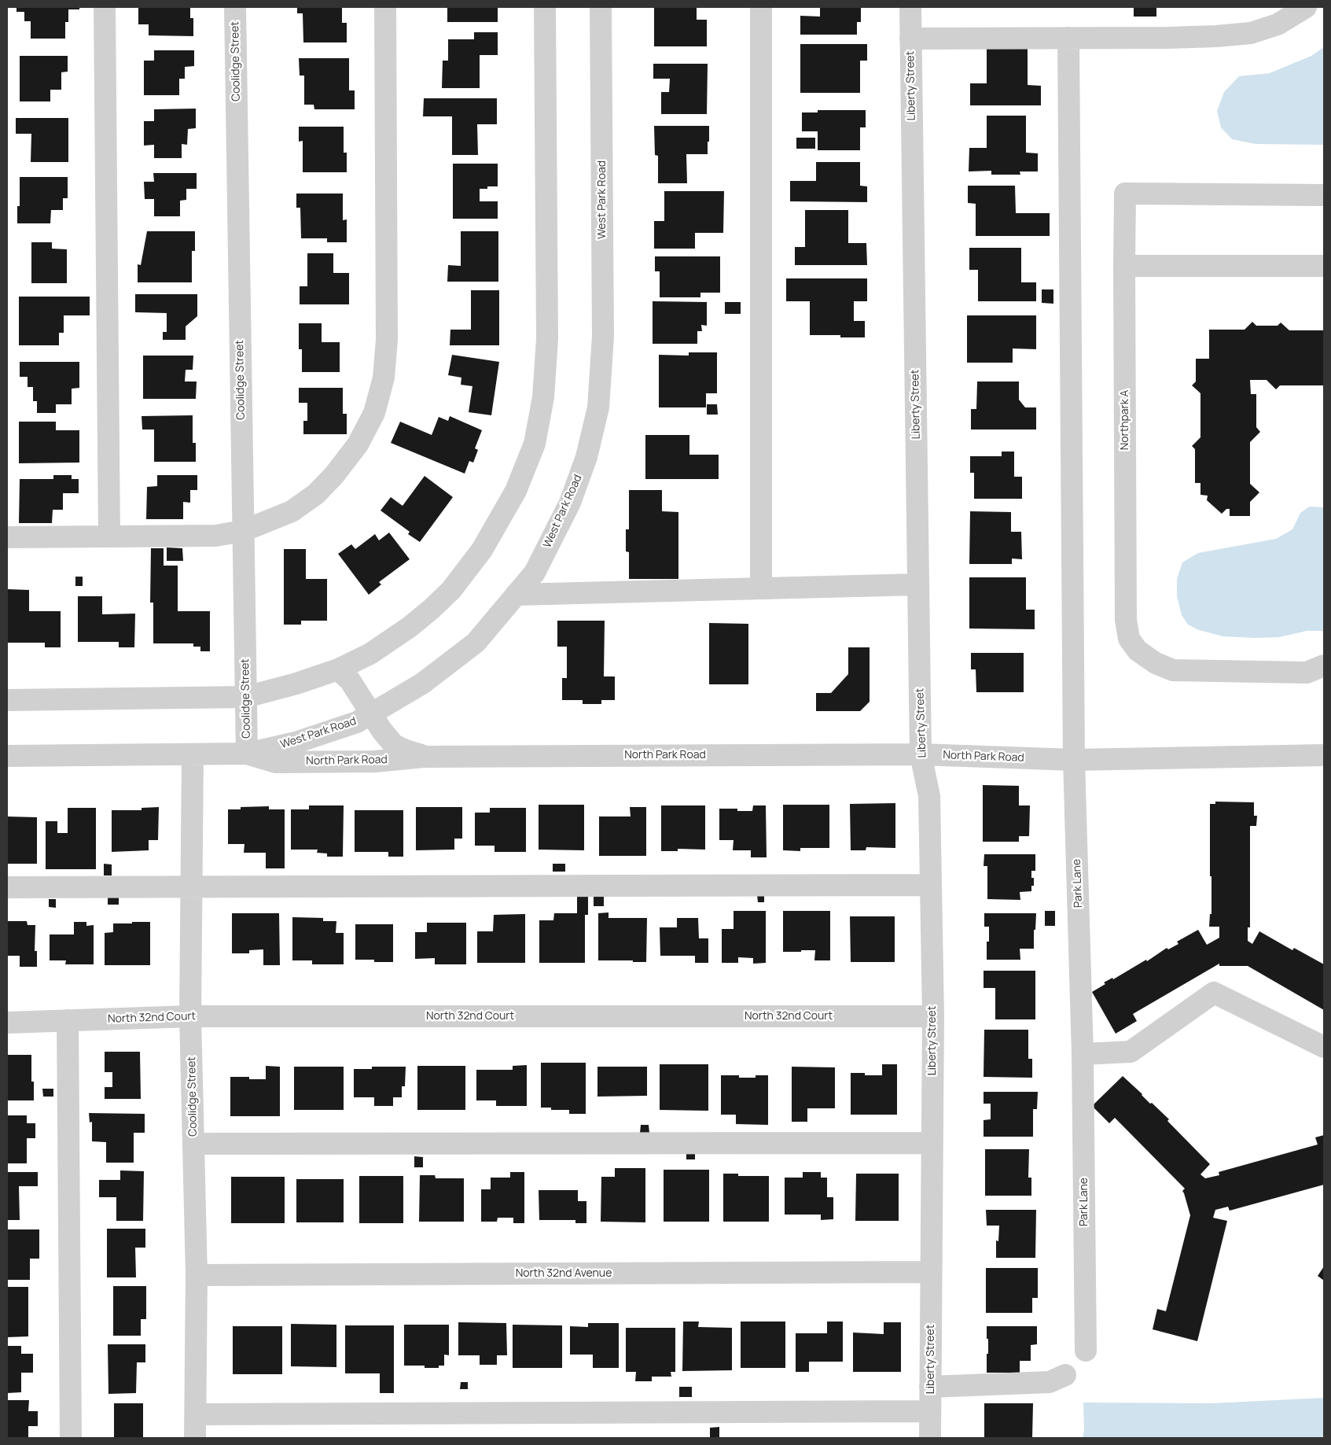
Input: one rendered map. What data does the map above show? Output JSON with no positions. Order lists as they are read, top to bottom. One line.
{"streets":{"street":["Coolidge Street","Liberty Street","West Park Road","Northpark A","North Park Road","Park Lane","North 32nd Court","North 32nd Avenue"]},"crossings":[["Coolidge Street","West Park Road"],["Coolidge Street","North Park Road"],["Coolidge Street","North 32nd Court"],["Coolidge Street","North 32nd Avenue"],["Liberty Street","North Park Road"],["Liberty Street","North 32nd Court"],["Liberty Street","North 32nd Avenue"],["West Park Road","North Park Road"],["North Park Road","Park Lane"]]}
